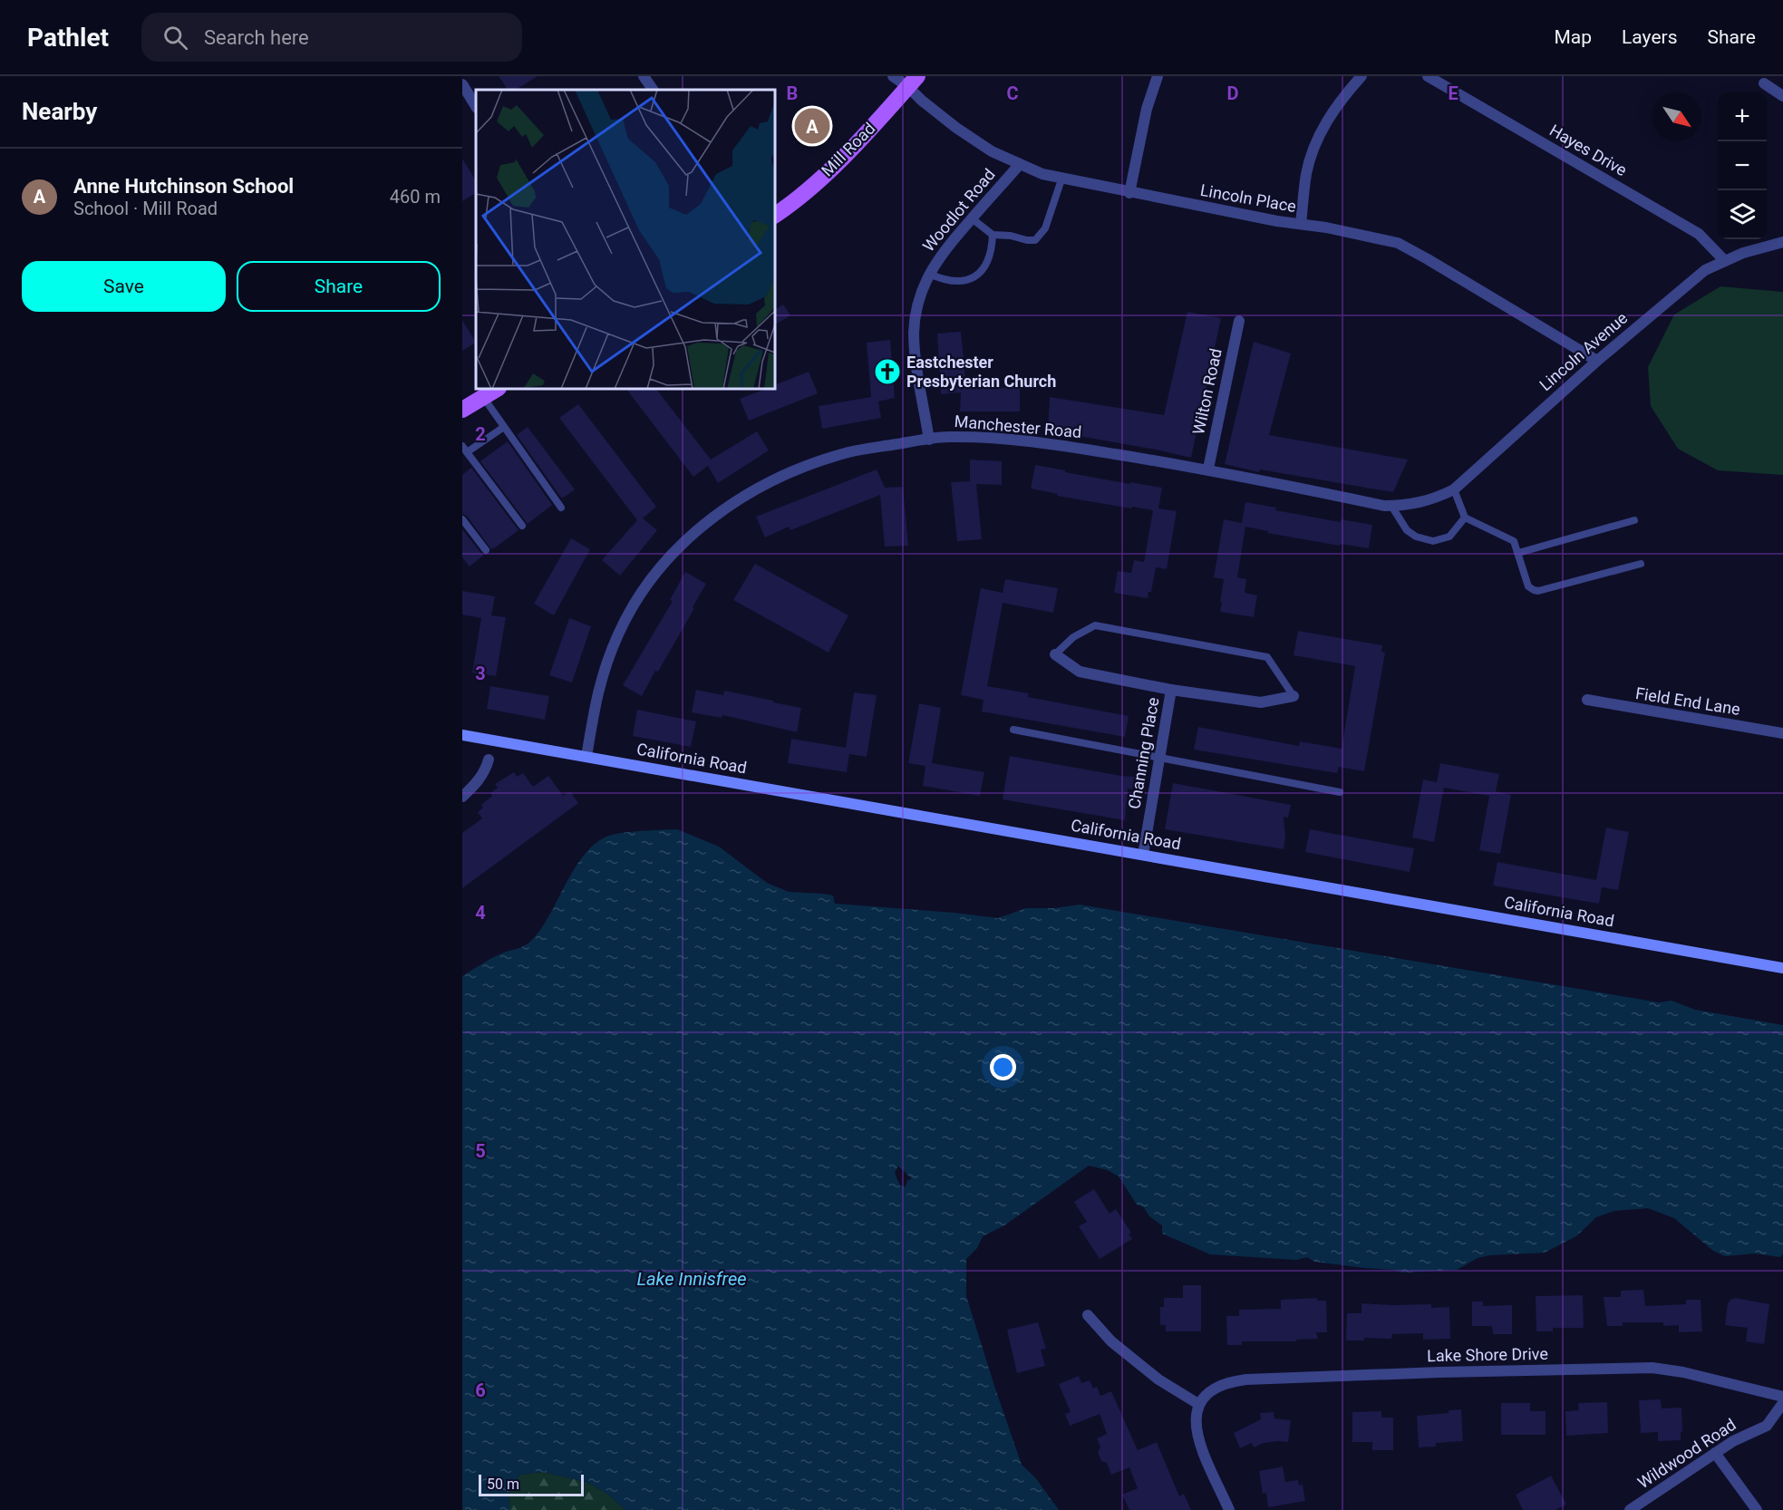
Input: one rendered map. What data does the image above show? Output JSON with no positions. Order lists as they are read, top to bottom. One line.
{"streets":{"main road":["Mill Road","California Road"],"street":["Hayes Drive","Lincoln Place","Woodlot Road","Lincoln Avenue","Wilton Road","Manchester Road","Field End Lane","Channing Place","Lake Shore Drive","Wildwood Road"]},"crossings":[["Mill Road","Lincoln Place"],["Hayes Drive","Lincoln Avenue"],["Lincoln Place","Woodlot Road"],["Lincoln Place","Lincoln Avenue"],["Woodlot Road","Manchester Road"],["Lincoln Avenue","Manchester Road"],["Wilton Road","Manchester Road"],["Manchester Road","California Road"],["Channing Place","California Road"]],"water":["Lake Innisfree"],"places":{"church":["Eastchester Presbyterian Church"]},"scale_bar":"50 m","north":"bottom right","page":{"header":"Pathlet","search":"Search here","nav":["Map","Layers","Share"],"heading":"Nearby","map_buttons":["+","−"],"pins":"A","list":[{"mark":"A","name":"Anne Hutchinson School","note":"School · Mill Road","value":"460 m"}],"buttons":["Save","Share"],"scale":"50 m"},"grid":{"columns":["B","C","D","E"],"rows":["2","3","4","5","6"]}}
